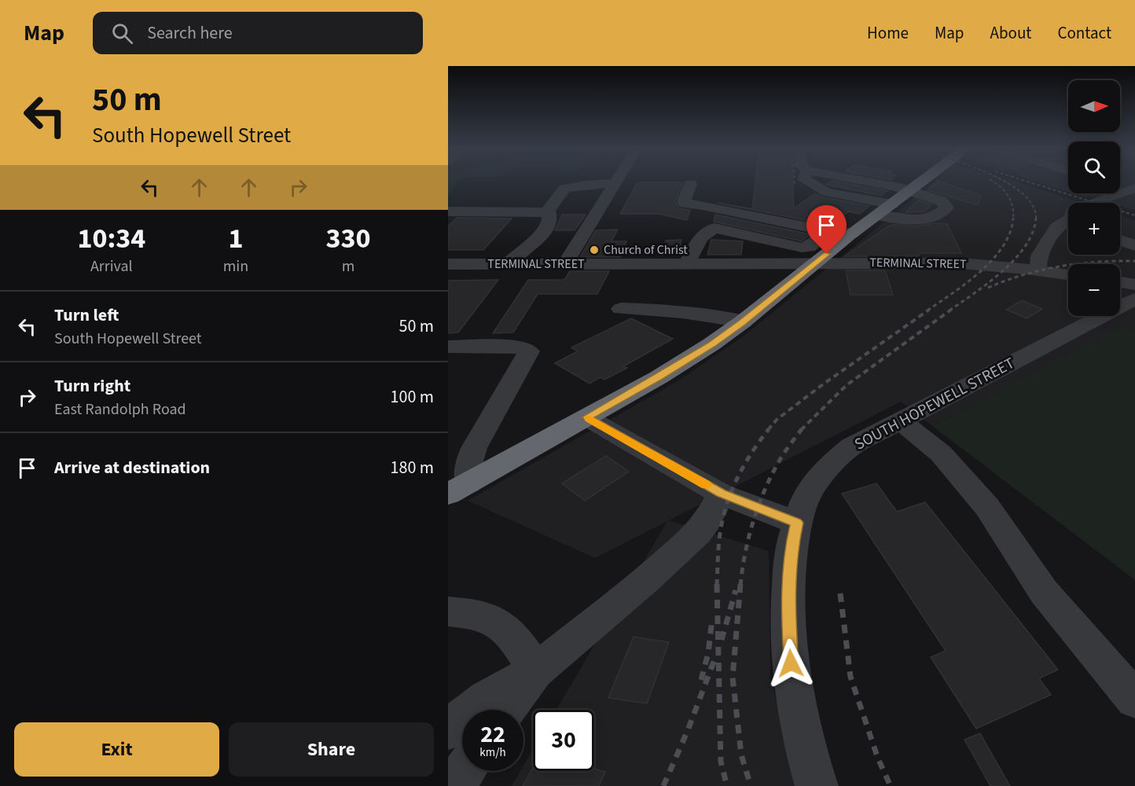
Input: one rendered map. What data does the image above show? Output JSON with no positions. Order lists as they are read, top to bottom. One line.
{"streets":{"street":["TERMINAL STREET","SOUTH HOPEWELL STREET"]},"places":["Church of Christ"],"north":"right","page":{"header":"Map","search":"Search here","nav":["Home","Map","About","Contact"],"turn":["50 m","South Hopewell Street"],"map_buttons":["+","−"],"eta":["10:34","Arrival","1","min","330","m"],"list":[{"name":"Turn left","note":"South Hopewell Street","value":"50 m"},{"name":"Turn right","note":"East Randolph Road","value":"100 m"},{"name":"Arrive at destination","value":"180 m"}],"speed":"22 km/h","limit":"30","buttons":["Exit","Share"]}}
